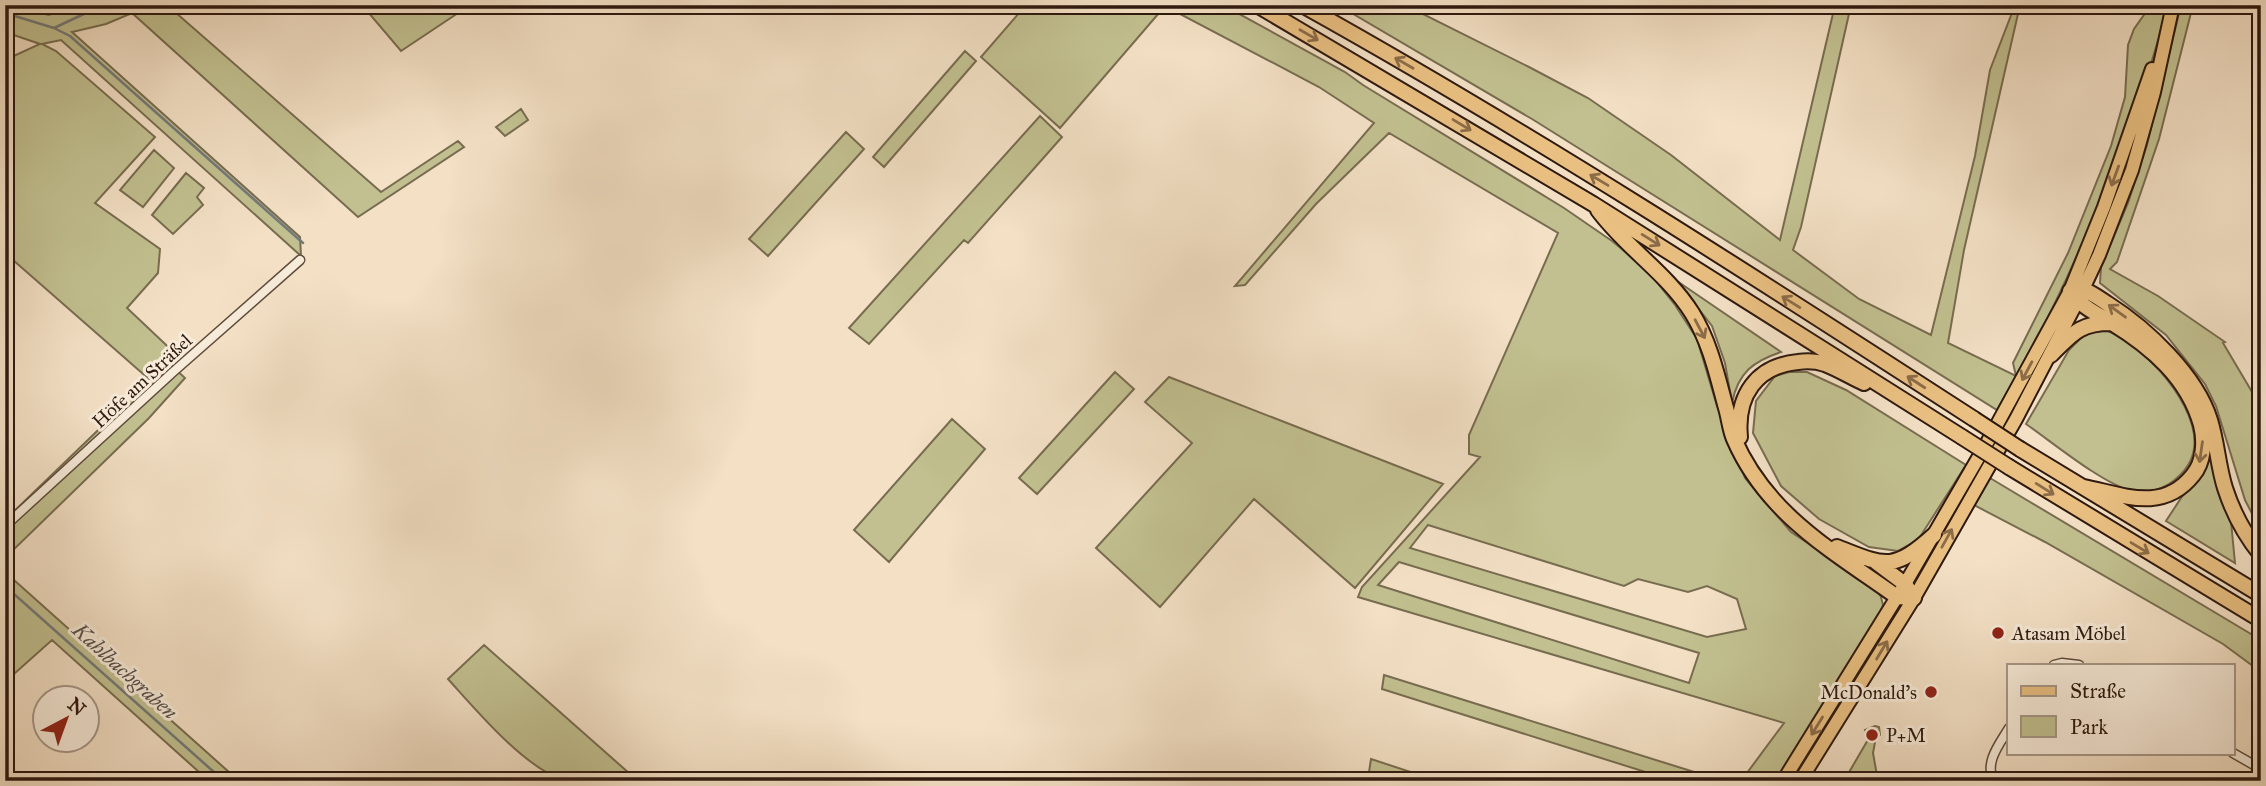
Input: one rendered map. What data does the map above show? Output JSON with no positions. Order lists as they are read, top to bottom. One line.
{"streets":{"street":["Höfe am Sträßel"]},"water":["Kahlbachgraben"],"places":["Atasam Möbel","McDonald's","P+M"],"legend":["Straße","Park"],"north":"top right"}
